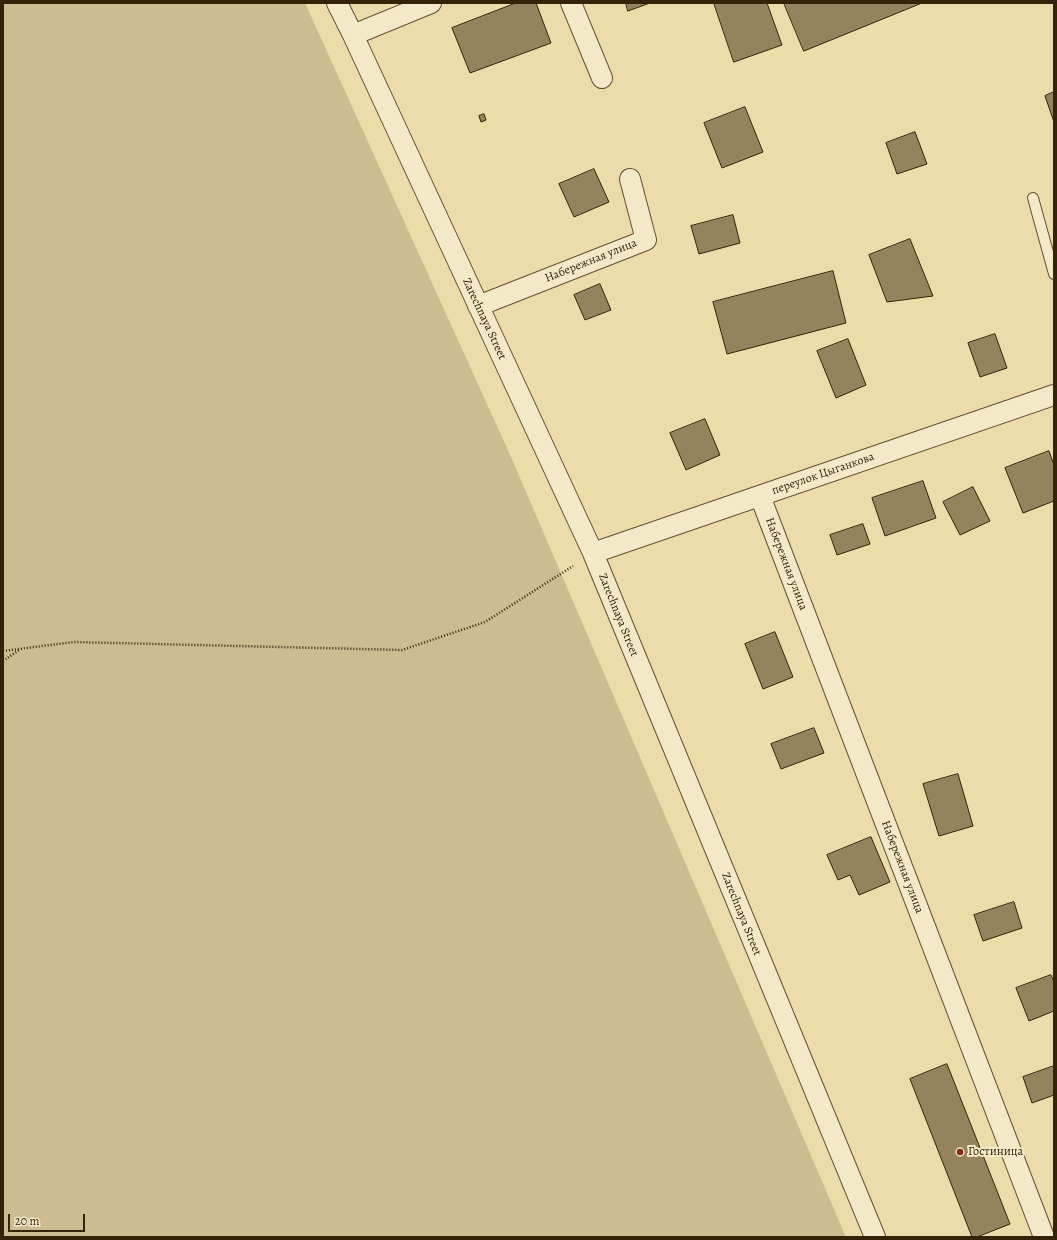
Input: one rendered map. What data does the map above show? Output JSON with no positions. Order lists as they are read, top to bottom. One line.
{"streets":{"street":["Набережная улица","Zarechnaya Street","переулок Цыганкова"]},"crossings":[["Набережная улица","Zarechnaya Street"],["Набережная улица","переулок Цыганкова"],["Zarechnaya Street","переулок Цыганкова"]],"places":["Гостиница"],"scale_bar":"20 m"}
